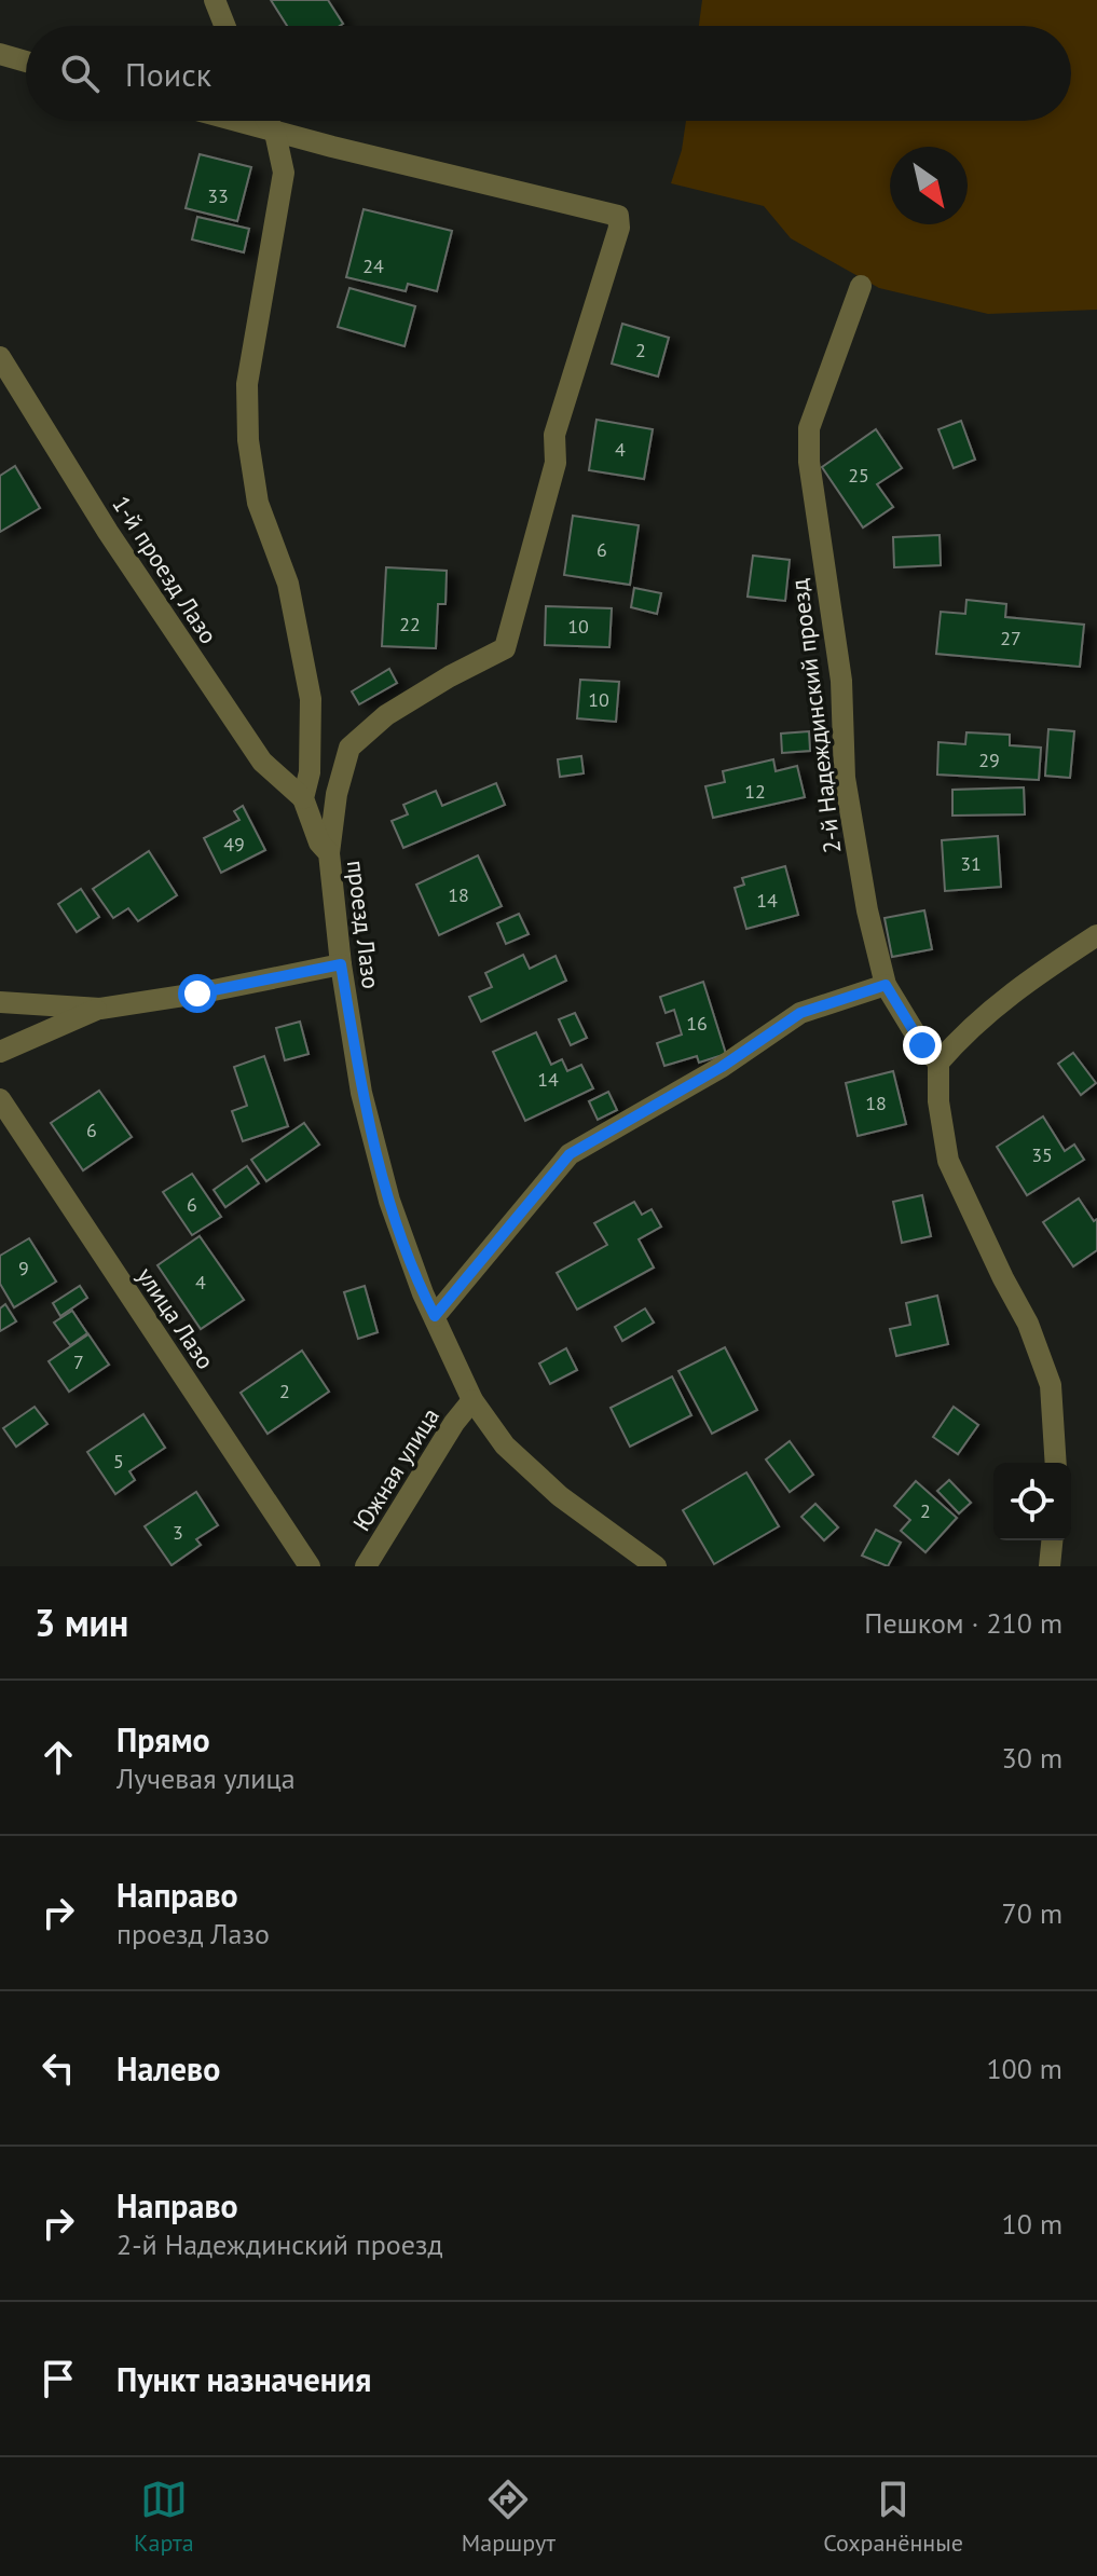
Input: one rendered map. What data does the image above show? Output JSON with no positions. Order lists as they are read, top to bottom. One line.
{"streets":{"street":["1-й проезд Лазо","2-й Надеждинский проезд","проезд Лазо","улица Лазо","Южная улица"]},"crossings":[["1-й проезд Лазо","проезд Лазо"],["проезд Лазо","Южная улица"]],"house_numbers":["33","24","2","4","25","6","22","10","27","10","29","12","49","31","18","14","16","14","18","6","35","6","9","4","7","2","5","2","3"],"north":"bottom right","page":{"search":"Поиск","heading":["3 мин","Пешком · 210 m"],"list":[["Прямо","Лучевая улица","30 m"],["Направо","проезд Лазо","70 m"],["Налево","100 m"],["Направо","2-й Надеждинский проезд","10 m"],"Пункт назначения"],"nav":["Карта","Маршрут","Сохранённые"]}}
